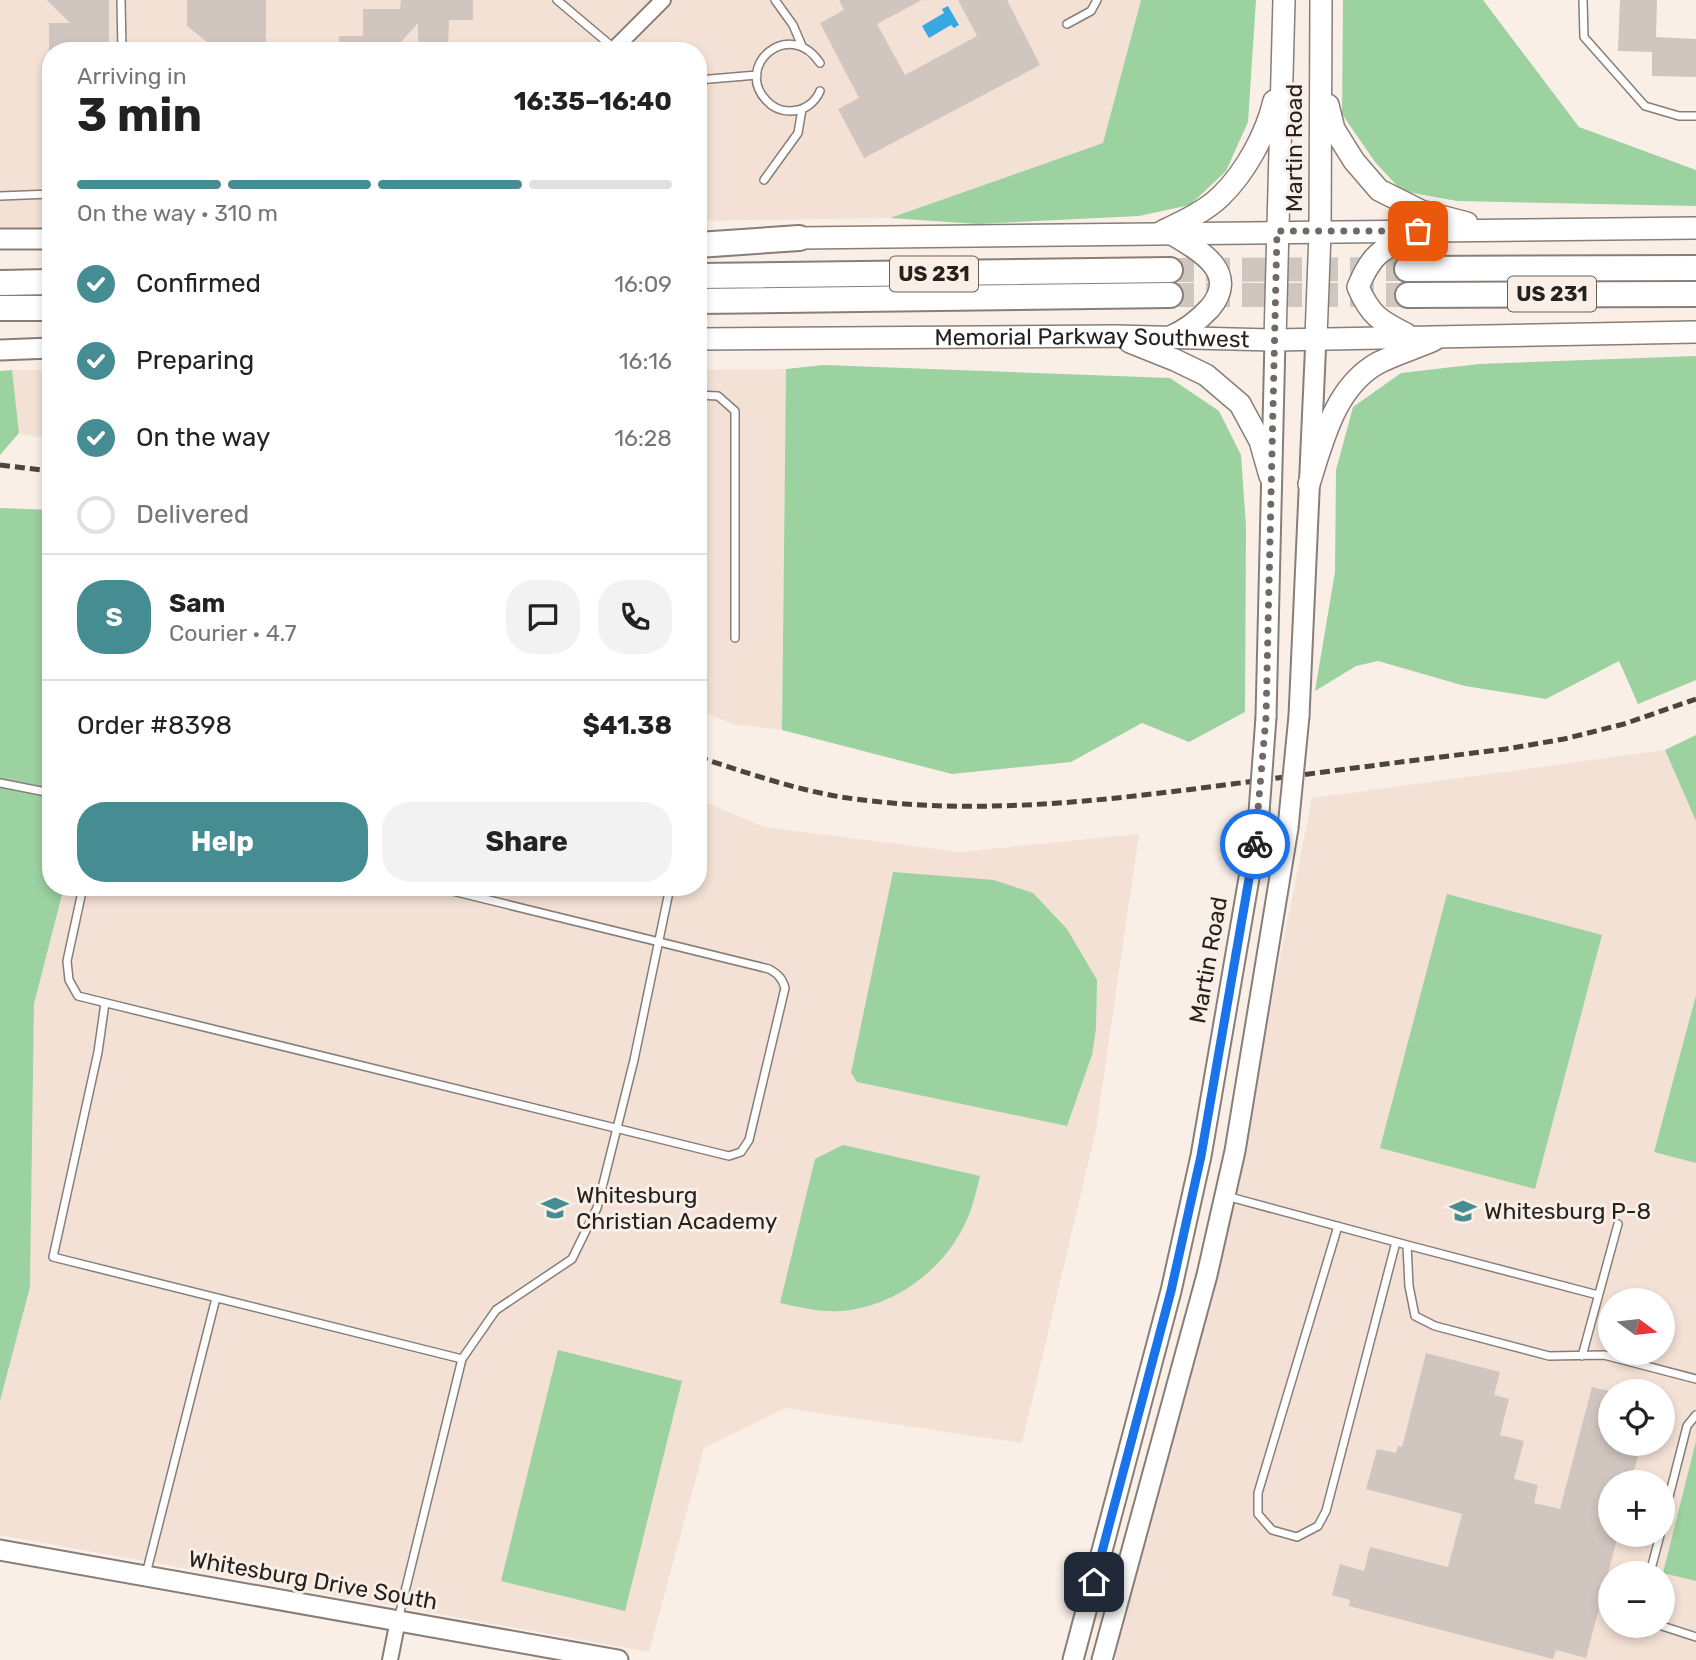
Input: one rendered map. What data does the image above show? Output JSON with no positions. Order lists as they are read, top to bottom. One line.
{"streets":{"highway":["US 231","Memorial Parkway Southwest"],"main road":["Martin Road","Whitesburg Drive South"]},"crossings":[["Martin Road","Memorial Parkway Southwest"]],"places":{"school or university":["Whitesburg Christian Academy","Whitesburg P-8"]},"north":"right","page":{"heading":["3 min","Arriving in","16:35–16:40"],"panel":["Sam","Courier · 4.7","Order #8398","$41.38"],"bar":"On the way · 310 m","list":[["Confirmed","16:09"],["Preparing","16:16"],["On the way","16:28"],"Delivered"],"round":"S","buttons":["Help","Share"],"map_buttons":["+","−"]}}
